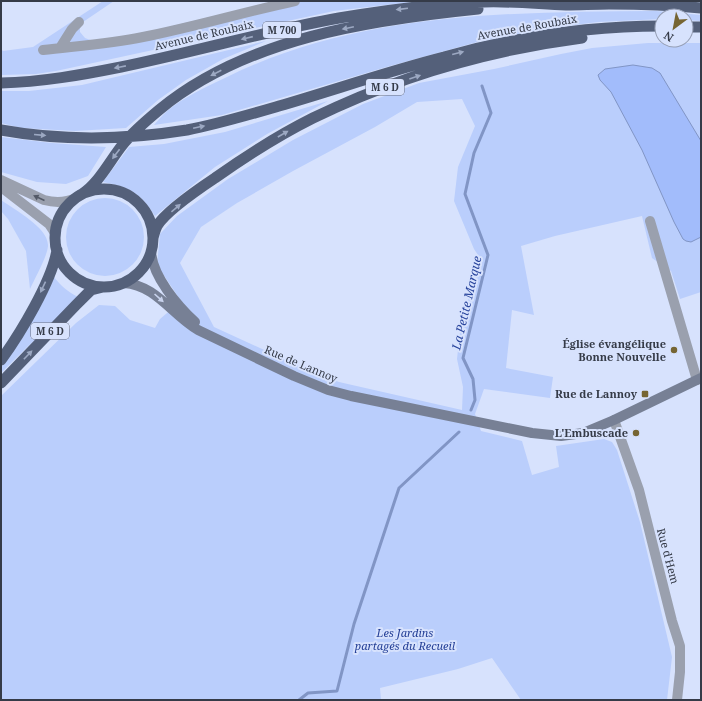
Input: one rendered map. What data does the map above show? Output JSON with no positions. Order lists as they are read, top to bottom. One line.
{"streets":{"highway":["Avenue de Roubaix","M 700","M 6 D"],"main road":["Rue de Lannoy"],"street":["Rue d'Hem"]},"crossings":[["M 6 D","Rue de Lannoy"],["Rue de Lannoy","Rue d'Hem"]],"water":["La Petite Marque"],"parks":["Les Jardins partagés du Recueil"],"places":{"other":["Église évangélique Bonne Nouvelle","L'Embuscade"],"transit":["Rue de Lannoy"]},"north":"bottom left"}
